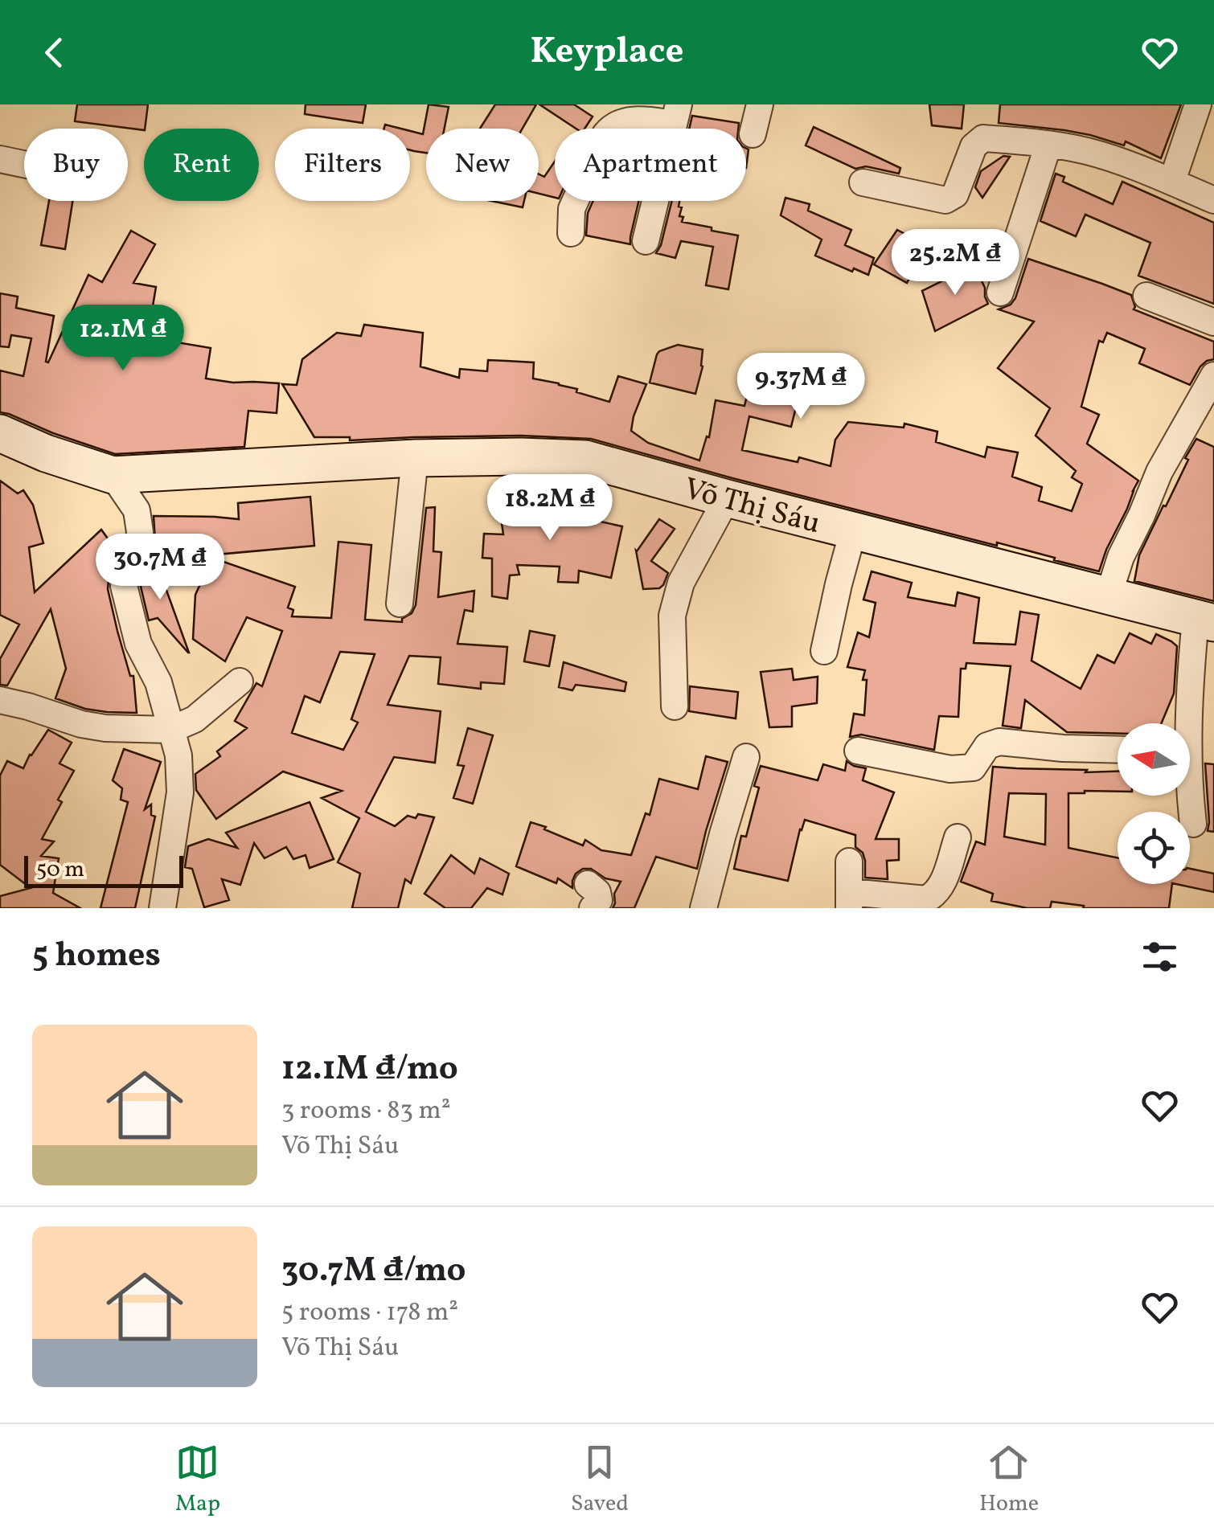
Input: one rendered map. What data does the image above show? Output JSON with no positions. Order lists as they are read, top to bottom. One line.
{"streets":{"street":["Võ Thị Sáu"]},"scale_bar":"50 m","north":"left","page":{"header":"Keyplace","chip":["Buy","Rent","Filters","New","Apartment"],"price":["25.2M ₫","12.1M ₫","9.37M ₫","18.2M ₫","30.7M ₫"],"scale":"50 m","heading":"5 homes","list":[{"name":"12.1M ₫/mo","note":"3 rooms · 83 m² · Võ Thị Sáu"},{"name":"30.7M ₫/mo","note":"5 rooms · 178 m² · Võ Thị Sáu"}],"tabs":["Map","Saved","Home"]}}
